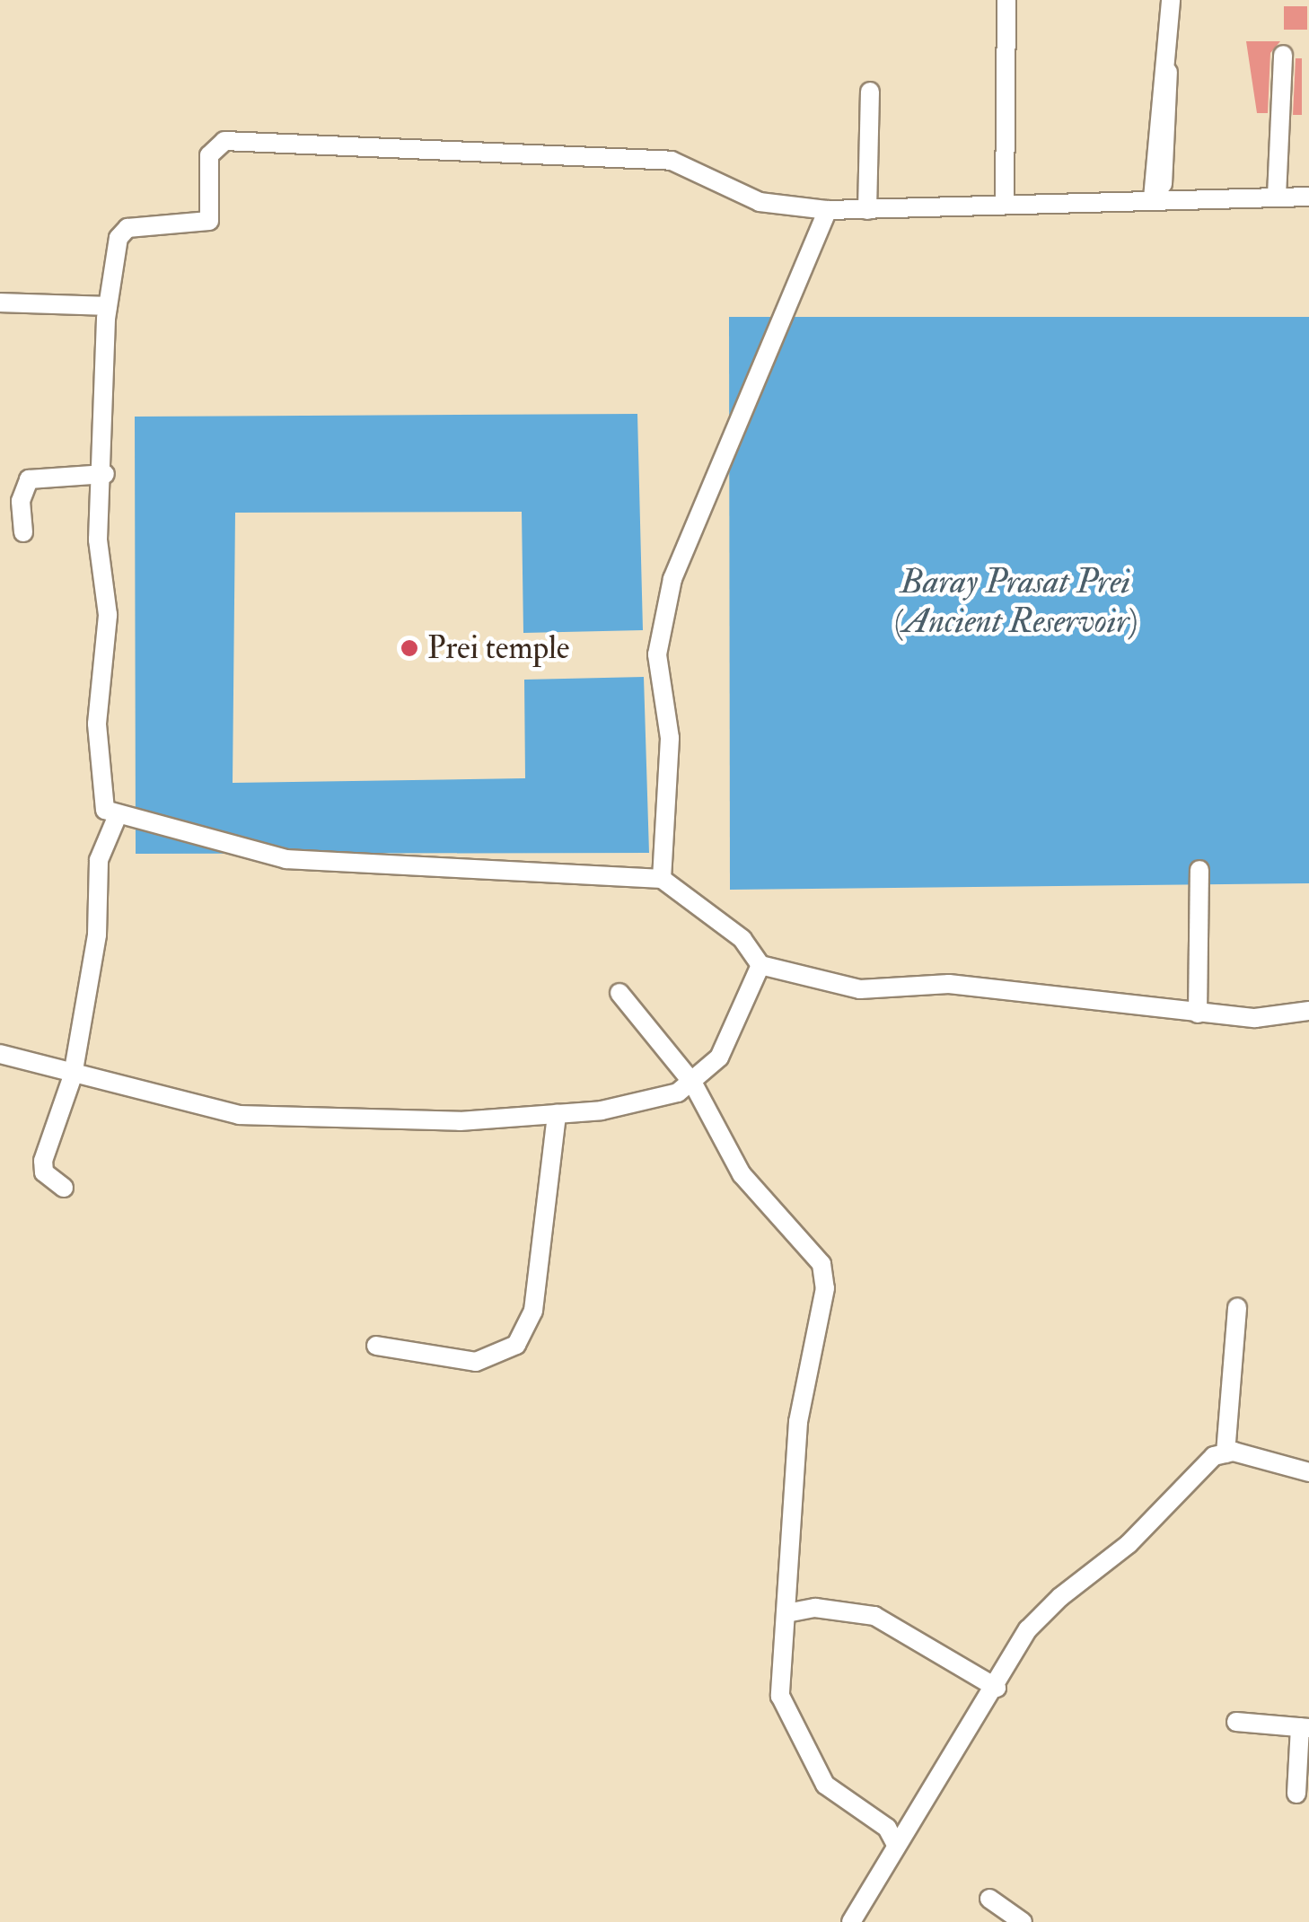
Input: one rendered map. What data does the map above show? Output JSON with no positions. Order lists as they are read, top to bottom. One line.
{"water":["Baray Prasat Prei (Ancient Reservoir)"],"places":["Prei temple"]}
